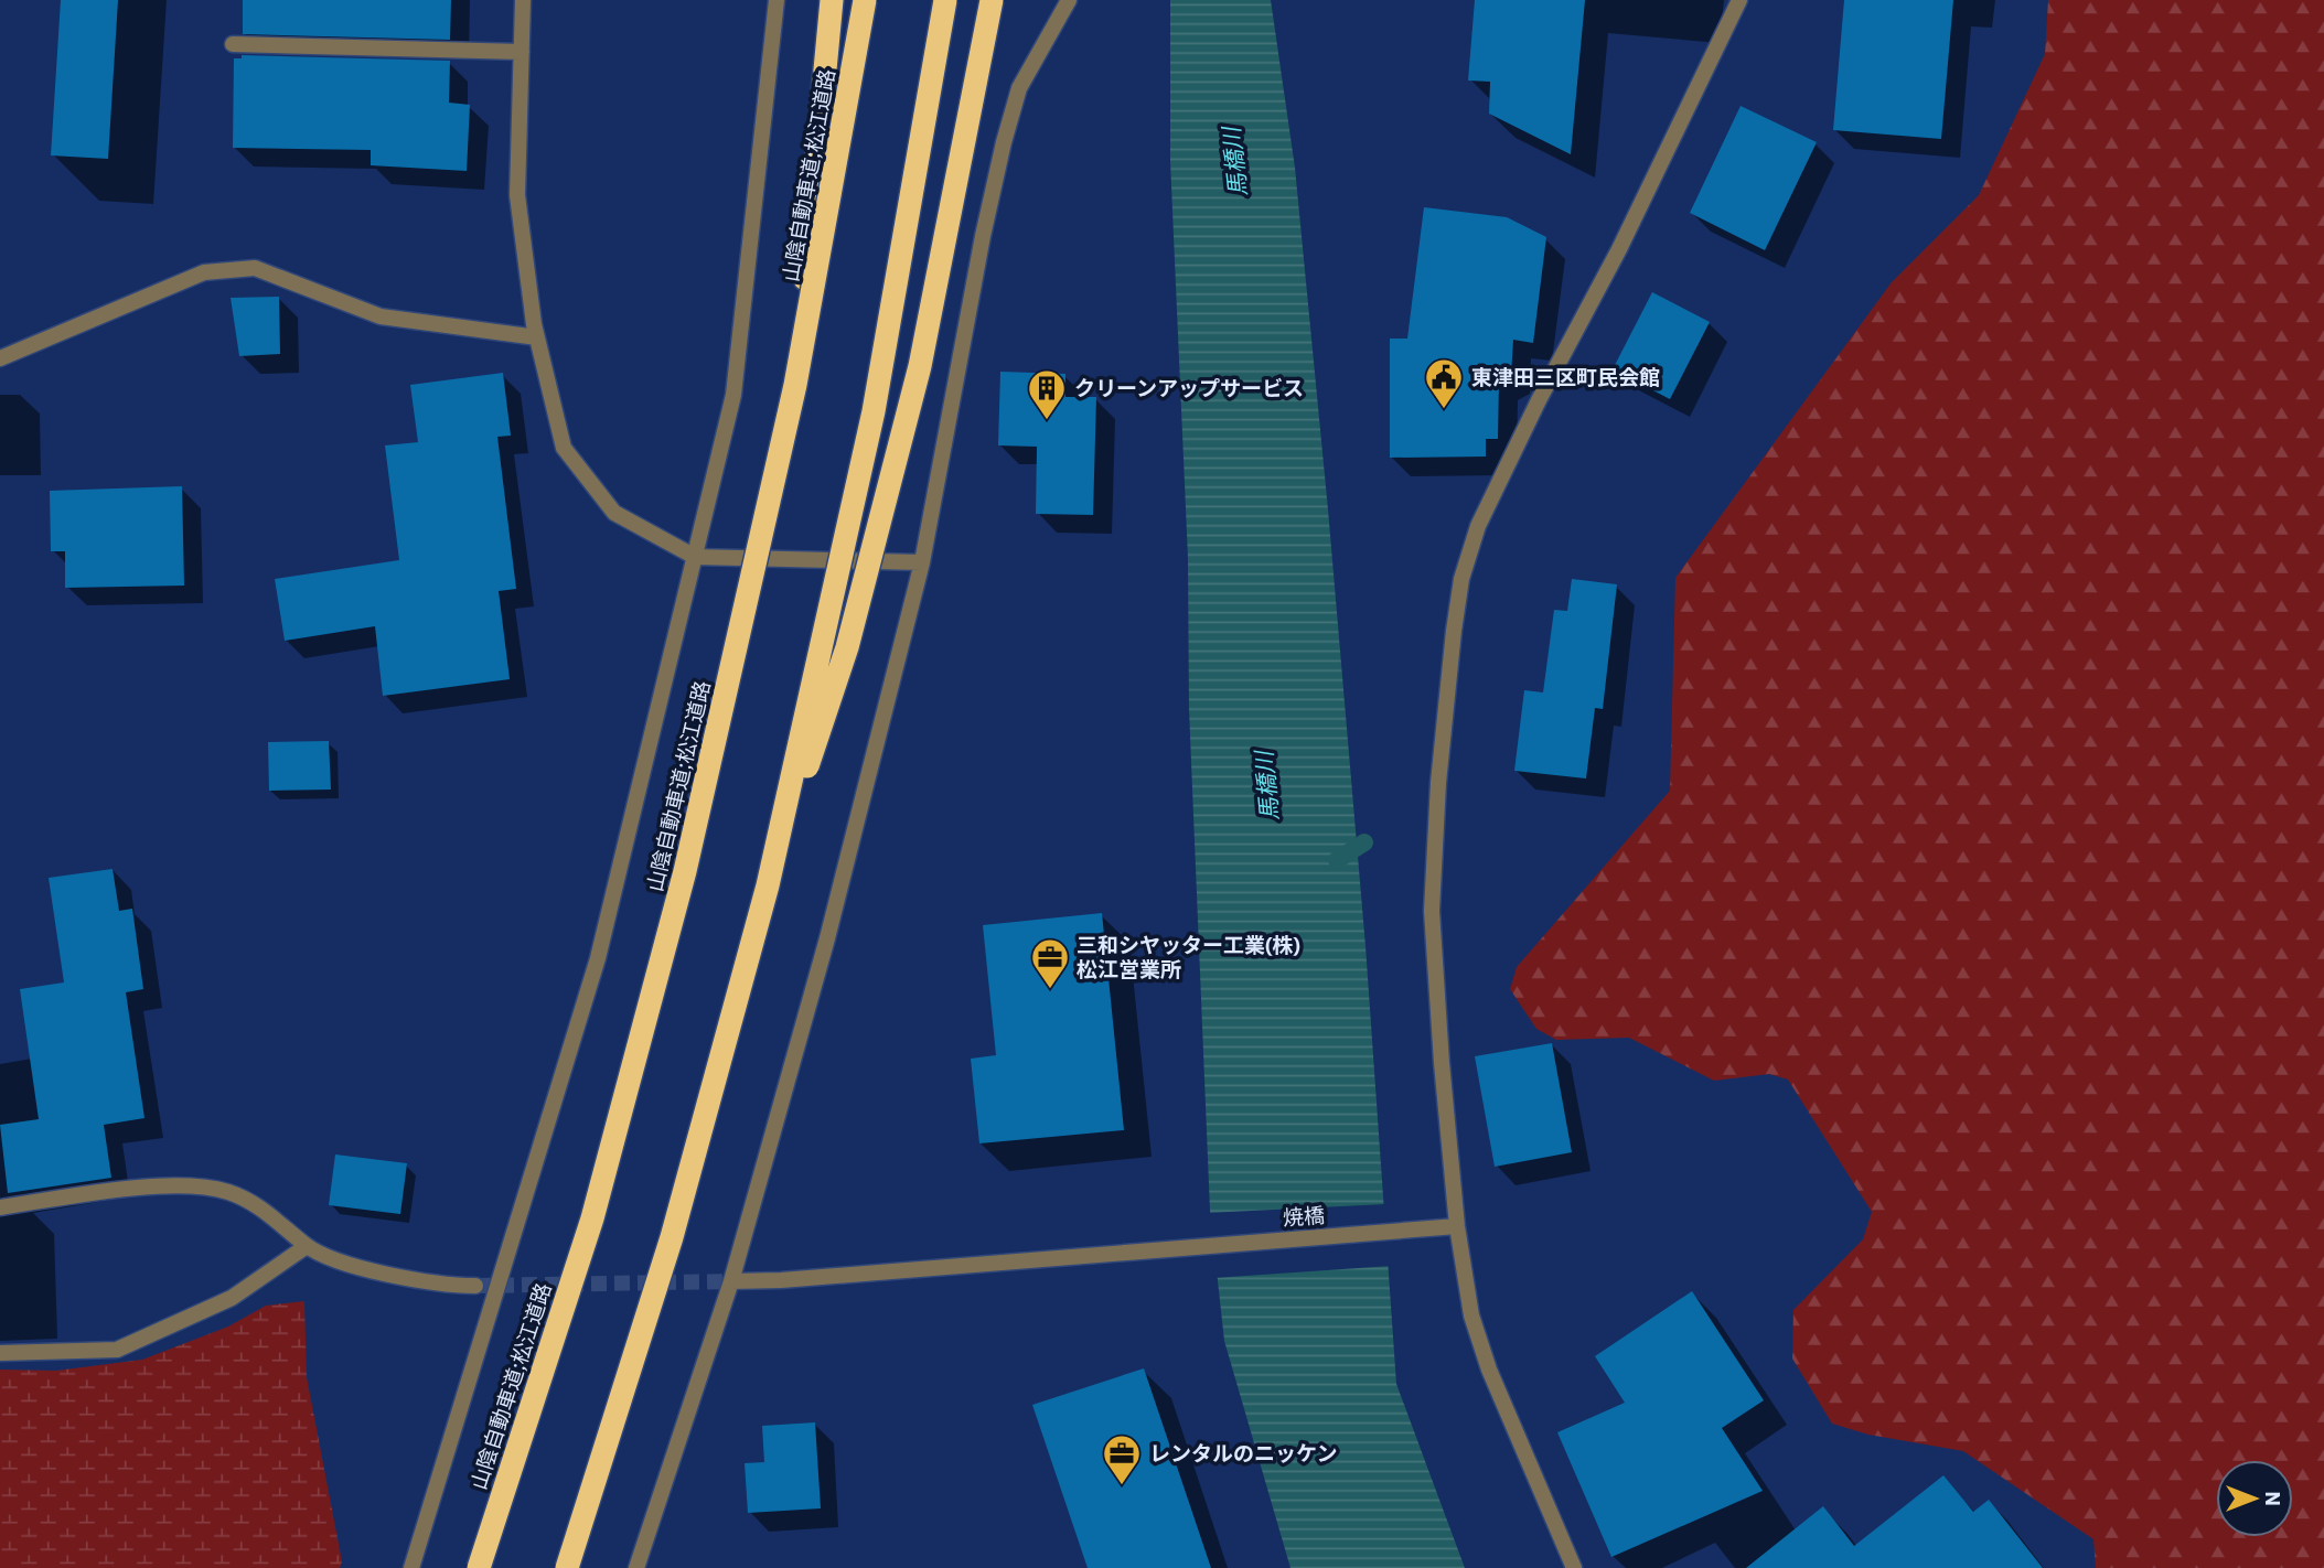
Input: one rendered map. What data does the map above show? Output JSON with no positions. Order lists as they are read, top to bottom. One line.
{"streets":{"highway":["山陰自動車道;松江道路"],"street":["焼橋"]},"water":["馬橋川"],"places":{"public building":["東津田三区町民会館"],"building":["クリーンアップサービス"],"office":["三和シヤッター工業(株) 松江営業所","レンタルのニッケン"]},"north":"right"}
